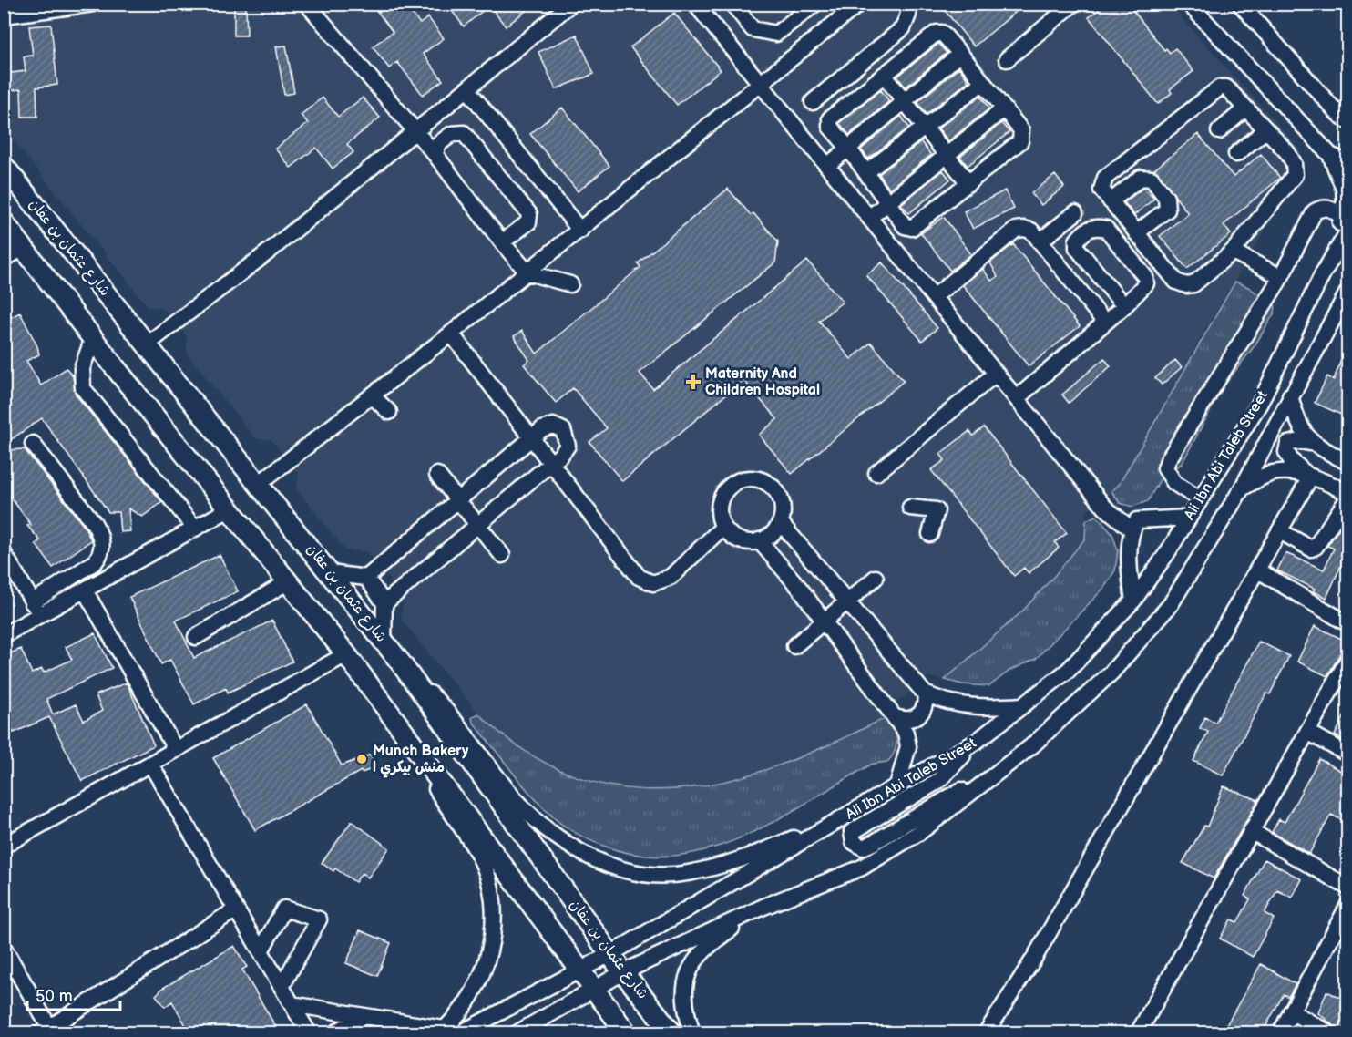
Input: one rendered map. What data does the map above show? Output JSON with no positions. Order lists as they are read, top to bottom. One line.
{"streets":{"main road":["شارع عثمان بن عفان"],"street":["Ali Ibn Abi Taleb Street"]},"crossings":[["شارع عثمان بن عفان","Ali Ibn Abi Taleb Street"]],"places":{"health":["Maternity And Children Hospital"],"other":["Munch Bakery | منش بيكري"]},"scale_bar":"50 m"}
